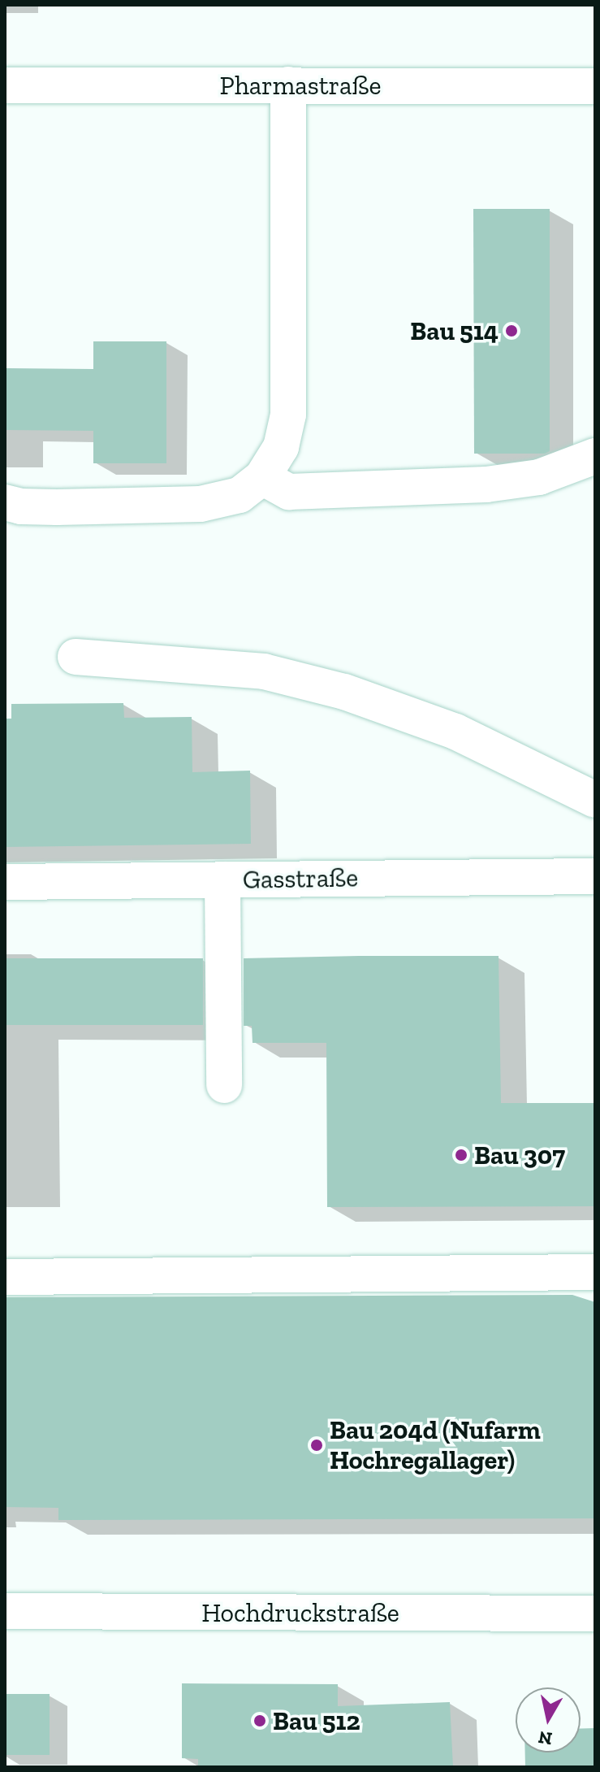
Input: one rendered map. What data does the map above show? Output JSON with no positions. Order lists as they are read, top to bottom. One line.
{"streets":{"street":["Pharmastraße","Gasstraße","Hochdruckstraße"]},"places":["Bau 514","Bau 307","Bau 204d (Nufarm Hochregallager)","Bau 512"],"north":"bottom"}
